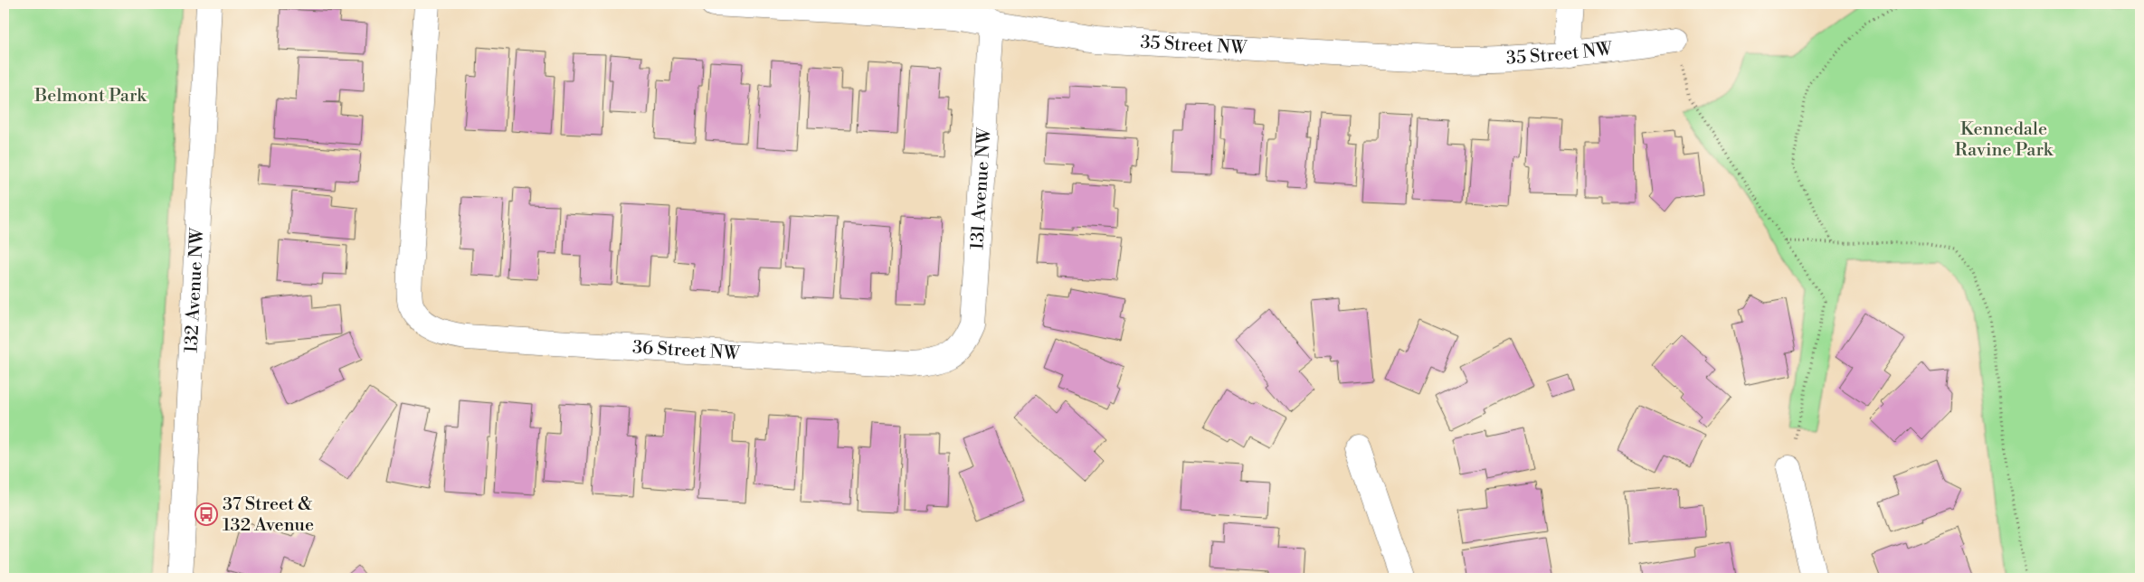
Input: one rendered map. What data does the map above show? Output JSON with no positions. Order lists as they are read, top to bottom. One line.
{"streets":{"street":["35 Street NW","131 Avenue NW","132 Avenue NW","36 Street NW"]},"crossings":[["35 Street NW","131 Avenue NW"],["131 Avenue NW","36 Street NW"]],"parks":["Belmont Park","Kennedale Ravine Park"],"places":{"bus stop":["37 Street & 132 Avenue"]}}
